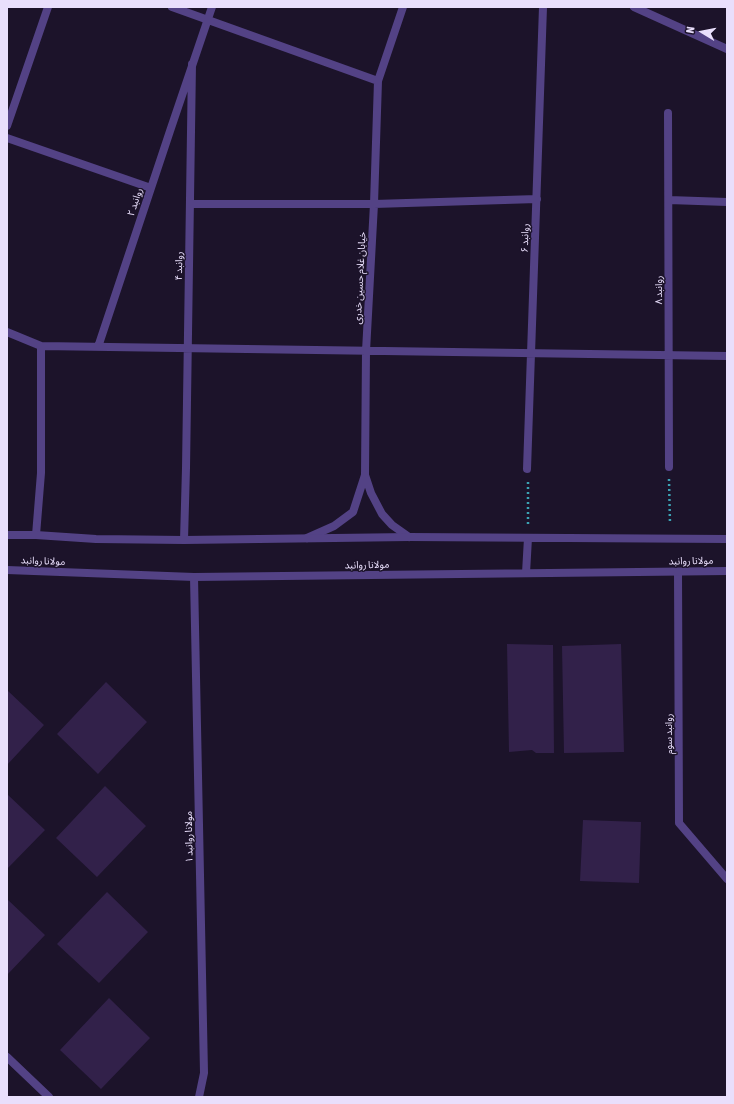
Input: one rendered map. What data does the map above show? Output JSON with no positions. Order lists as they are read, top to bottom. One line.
{"streets":{"street":["روانبد ۲","روانبد ۶","روانبد ۴","خیابان غلام حسین خدری","روانبد ۸","مولانا روانبد","روانبد سوم","مولانا روانبد ۱"]},"crossings":[["روانبد ۲","روانبد ۴"],["مولانا روانبد","روانبد سوم"],["مولانا روانبد","مولانا روانبد ۱"]],"north":"left"}
